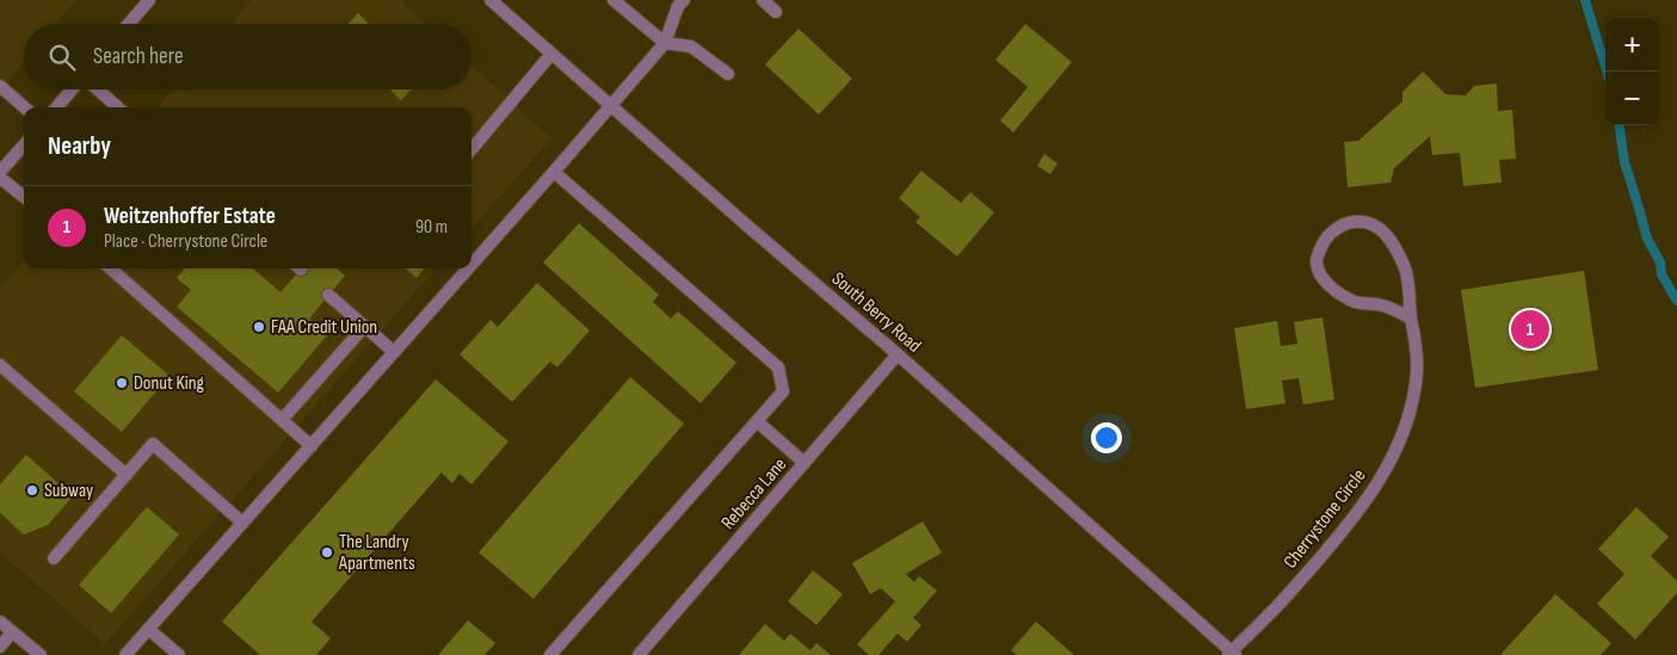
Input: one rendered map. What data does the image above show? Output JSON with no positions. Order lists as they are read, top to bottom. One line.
{"streets":{"street":["South Berry Road","Rebecca Lane","Cherrystone Circle"]},"crossings":[["South Berry Road","Rebecca Lane"],["South Berry Road","Cherrystone Circle"]],"places":["FAA Credit Union","Donut King","Subway","The Landry Apartments"],"page":{"map_buttons":["+","−"],"search":"Search here","heading":"Nearby","list":[{"mark":"1","name":"Weitzenhoffer Estate","note":"Place · Cherrystone Circle","value":"90 m"}],"pins":"1"}}
